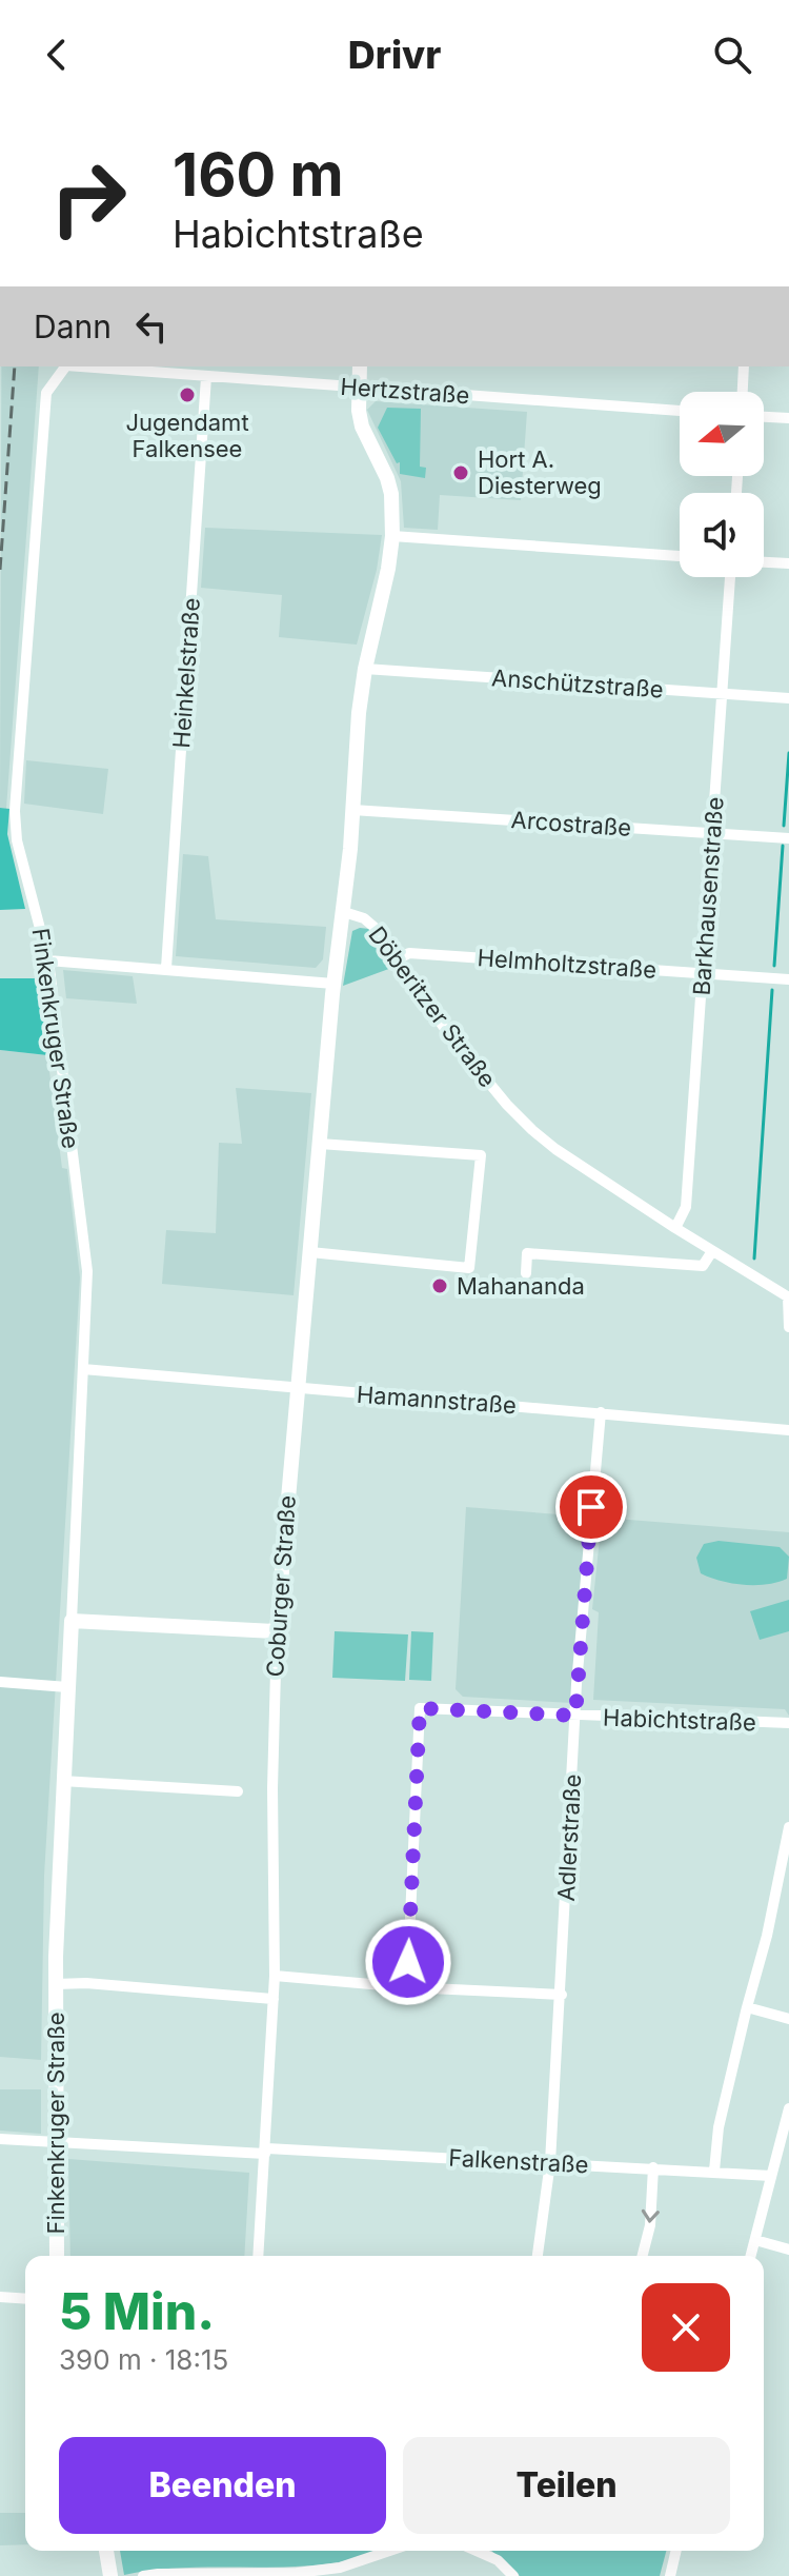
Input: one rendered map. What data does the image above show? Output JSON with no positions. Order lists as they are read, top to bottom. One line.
{"streets":{"street":["Hertzstraße","Heinkelstraße","Anschützstraße","Arcostraße","Barkhausenstraße","Helmholtzstraße","Döberitzer Straße","Finkenkruger Straße","Hamannstraße","Coburger Straße","Habichtstraße","Adlerstraße","Falkenstraße"]},"crossings":[["Hertzstraße","Heinkelstraße"],["Hertzstraße","Döberitzer Straße"],["Anschützstraße","Barkhausenstraße"],["Anschützstraße","Döberitzer Straße"],["Arcostraße","Barkhausenstraße"],["Arcostraße","Döberitzer Straße"],["Barkhausenstraße","Helmholtzstraße"],["Barkhausenstraße","Döberitzer Straße"],["Helmholtzstraße","Döberitzer Straße"],["Döberitzer Straße","Coburger Straße"],["Finkenkruger Straße","Hamannstraße"],["Finkenkruger Straße","Coburger Straße"],["Finkenkruger Straße","Falkenstraße"],["Hamannstraße","Coburger Straße"],["Hamannstraße","Adlerstraße"],["Coburger Straße","Falkenstraße"],["Habichtstraße","Adlerstraße"],["Adlerstraße","Falkenstraße"]],"places":["Jugendamt Falkensee","Hort A. Diesterweg","Mahananda"],"north":"left","page":{"header":"Drivr","turn":["160 m","Habichtstraße"],"then":"Dann","heading":["5 Min.","390 m · 18:15"],"buttons":["Beenden","Teilen"]}}
